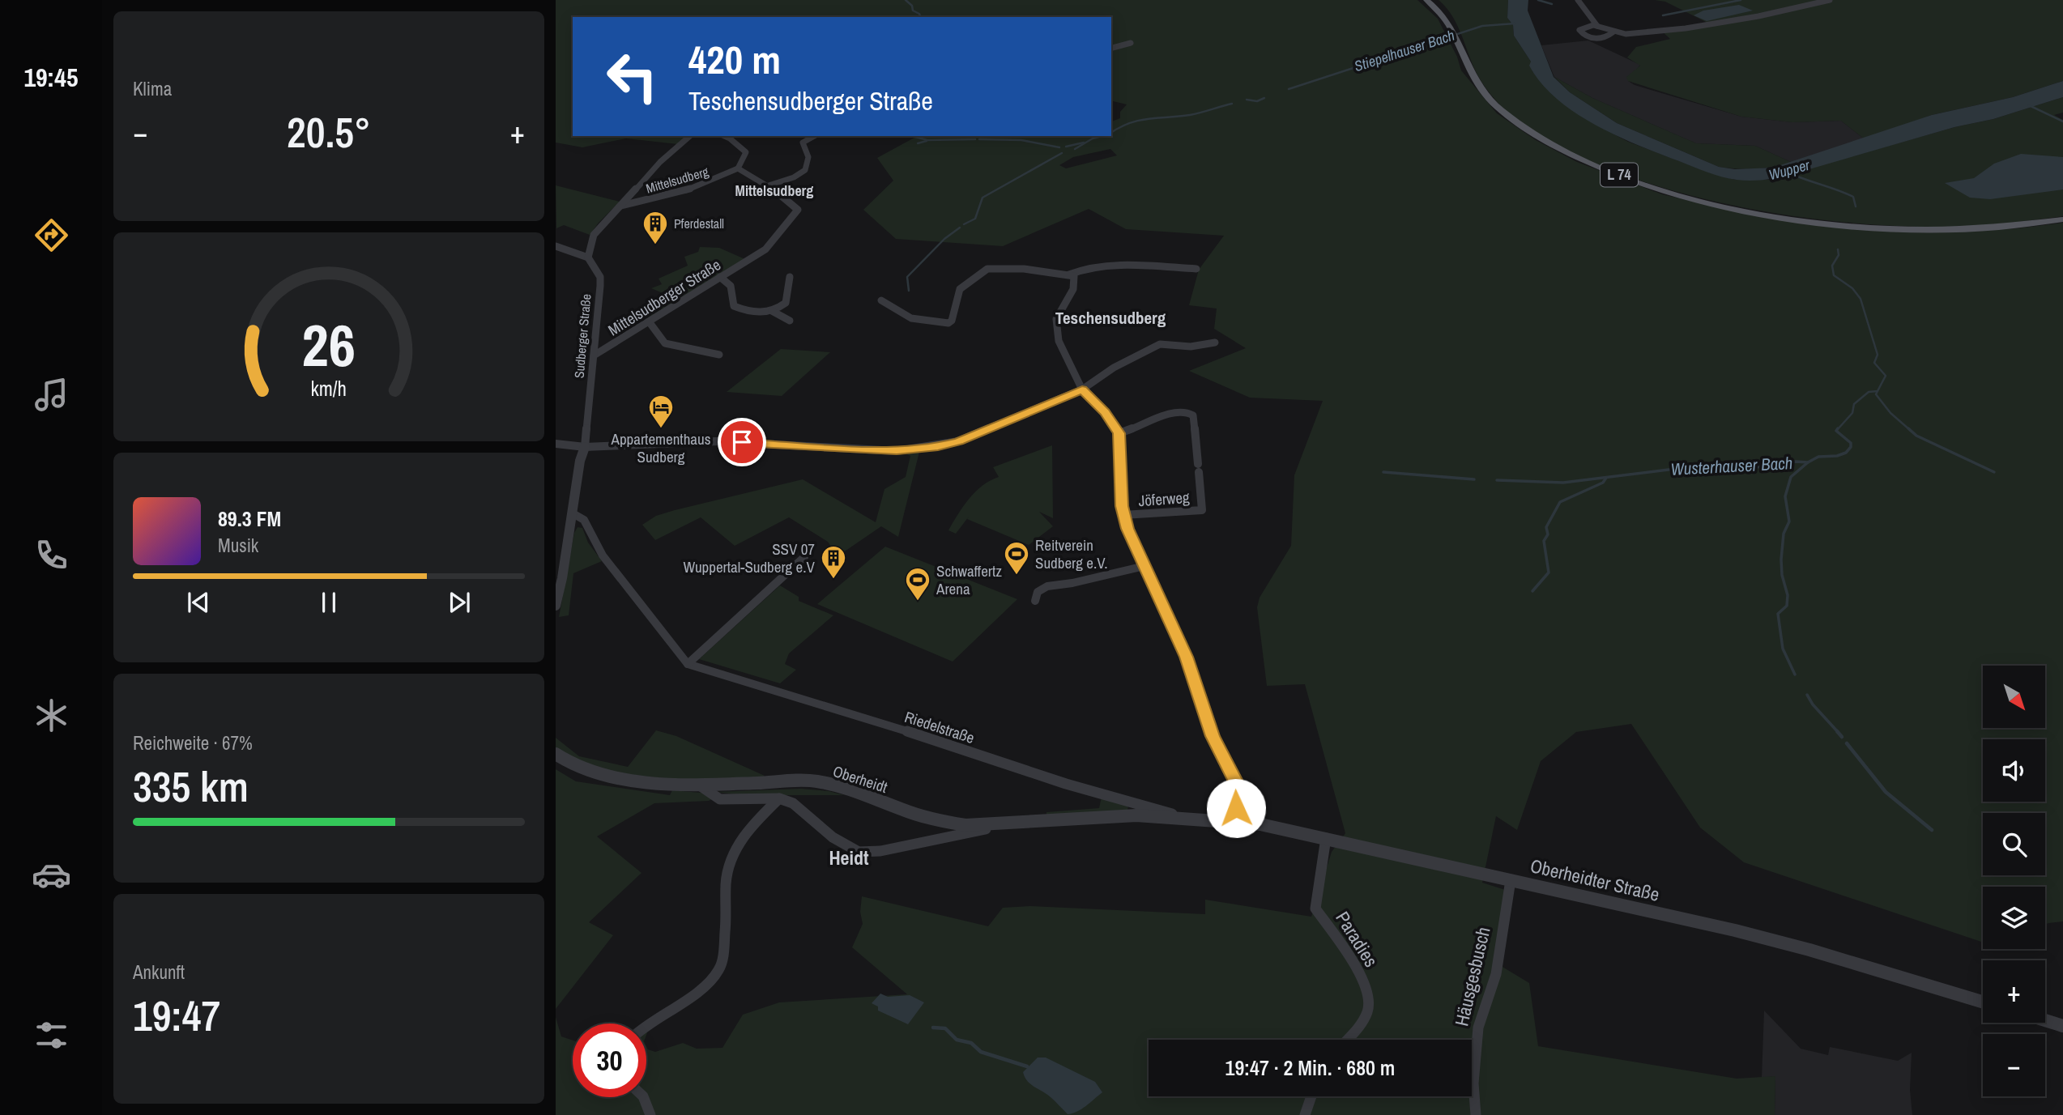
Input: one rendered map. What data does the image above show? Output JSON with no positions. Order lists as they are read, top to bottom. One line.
{"streets":{"main road":["L 74"],"street":["Mittelsudberg","Mittelsudberger Straße","Sudberger Straße","Jöferweg","Riedelstraße","Oberheidt","Oberheidter Straße","Paradies","Häusgesbusch"]},"crossings":[["Mittelsudberger Straße","Sudberger Straße"],["Jöferweg","Oberheidter Straße"],["Riedelstraße","Oberheidt"],["Riedelstraße","Oberheidter Straße"],["Oberheidt","Oberheidter Straße"],["Oberheidter Straße","Paradies"],["Oberheidter Straße","Häusgesbusch"]],"districts":["Mittelsudberg","Teschensudberg","Heidt"],"water":["Stiepelhauser Bach","Wupper","Wusterhauser Bach"],"places":{"building":["Pferdestall","SSV 07 Wuppertal-Sudberg e.V"],"hotel":["Appartementhaus Sudberg"],"sports":["Reitverein Sudberg e.V.","Schwaffertz Arena"]},"north":"bottom right","page":{"tabs":"19:45","tile":["Klima",["Reichweite · 67%","335 km"],["Ankunft","19:47"]],"turn":["420 m","Teschensudberger Straße"],"heat":["−","20.5°","+"],"song":["89.3 FM","Musik"],"map_buttons":["+","−"],"limit":"30","trip":"19:47 · 2 Min. · 680 m","gauge":["26","km/h"]}}
